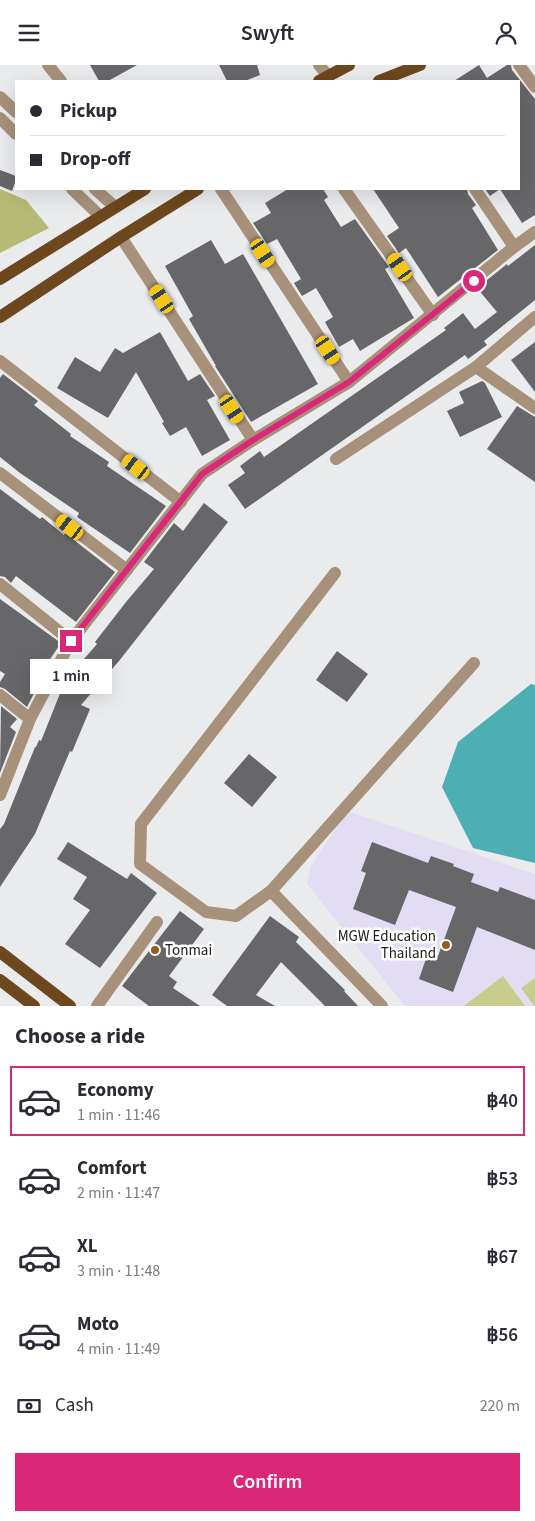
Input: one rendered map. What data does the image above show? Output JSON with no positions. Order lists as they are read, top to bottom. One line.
{"places":["MGW Education Thailand","Tonmai"],"page":{"header":"Swyft","banner":["Pickup","Drop-off"],"bubble":"1 min","heading":"Choose a ride","list":[{"name":"Economy","note":"1 min · 11:46","value":"฿40"},{"name":"Comfort","note":"2 min · 11:47","value":"฿53"},{"name":"XL","note":"3 min · 11:48","value":"฿67"},{"name":"Moto","note":"4 min · 11:49","value":"฿56"}],"pay":["Cash","220 m"],"buttons":"Confirm"}}
